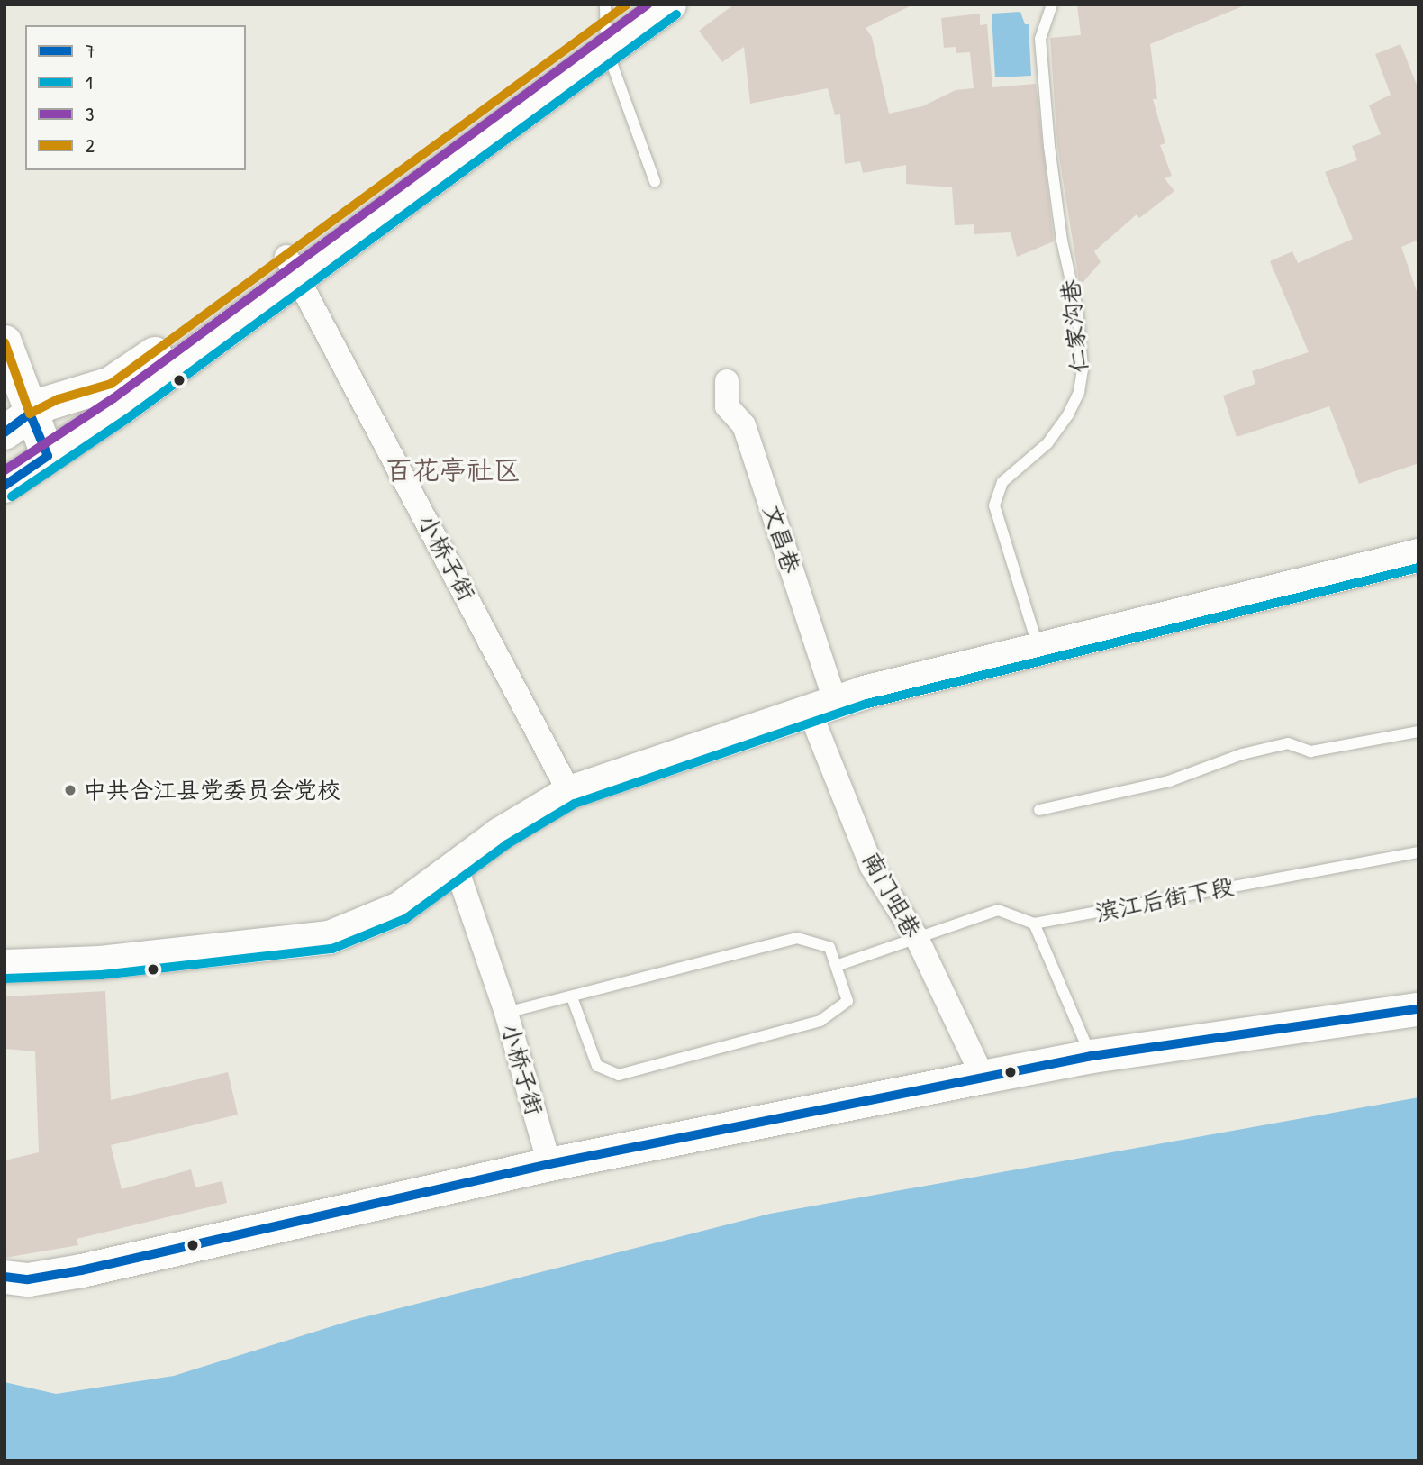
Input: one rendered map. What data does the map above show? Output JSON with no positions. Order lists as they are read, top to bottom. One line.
{"streets":{"street":["文昌巷","小桥子街","南门咀巷"],"lane":["仁家沟巷","滨江后街下段"]},"crossings":[["文昌巷","南门咀巷"]],"districts":["百花亭社区"],"places":["中共合江县党委员会党校"],"lines":["transit line 3","transit line 2","transit line 1","transit line 7"],"legend":["7","1","3","2"]}
